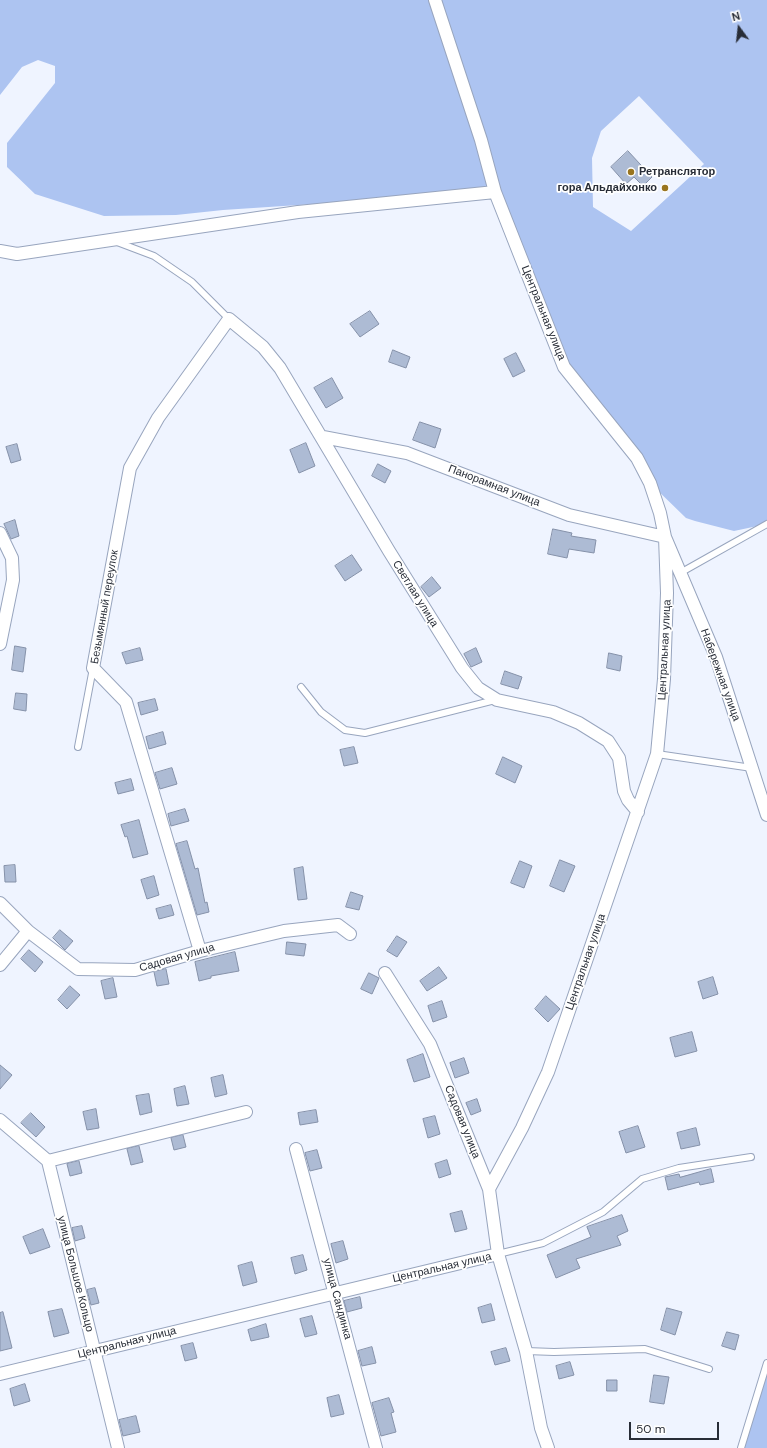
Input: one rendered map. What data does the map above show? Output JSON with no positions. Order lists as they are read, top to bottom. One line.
{"streets":{"street":["Центральная улица","Панорамная улица","Светлая улица","Безымянный переулок","Набережная улица","Садовая улица","улица Большое Кольцо","улица Сандинка"]},"crossings":[["Центральная улица","Панорамная улица"],["Центральная улица","Светлая улица"],["Центральная улица","Набережная улица"],["Центральная улица","Садовая улица"],["Центральная улица","улица Большое Кольцо"],["Центральная улица","улица Сандинка"],["Панорамная улица","Светлая улица"],["Панорамная улица","Набережная улица"],["Светлая улица","Безымянный переулок"],["Безымянный переулок","Садовая улица"]],"places":["Ретранслятор","гора Альдайхонко"],"scale_bar":"50 m","north":"top"}
